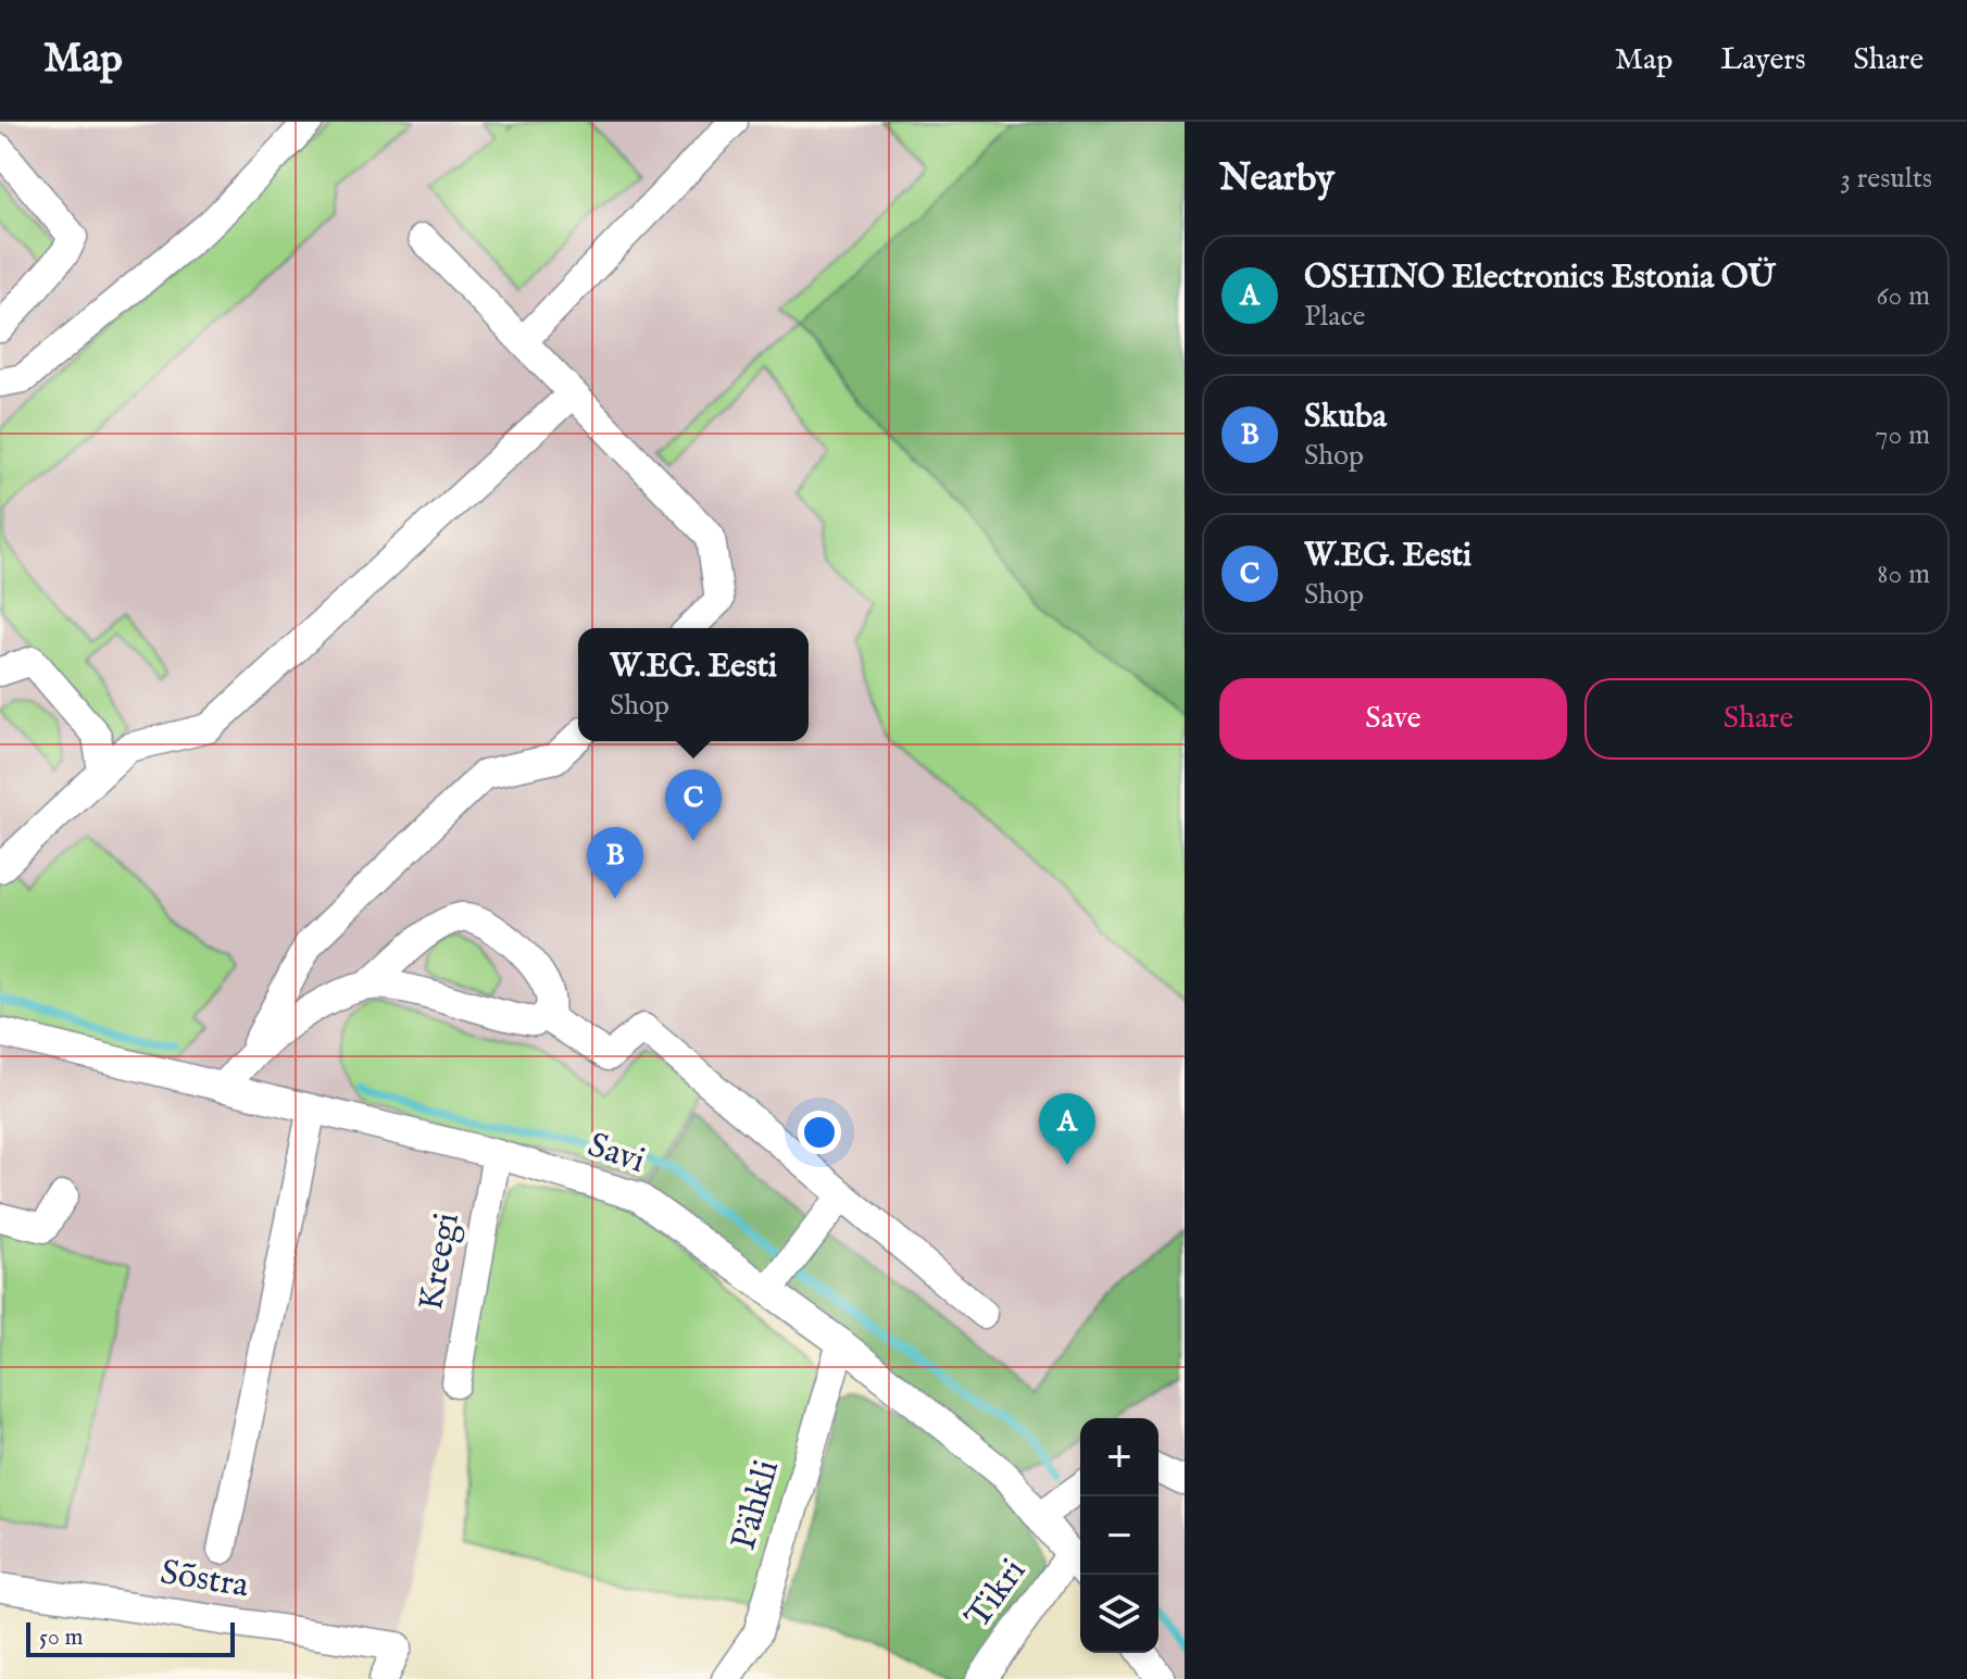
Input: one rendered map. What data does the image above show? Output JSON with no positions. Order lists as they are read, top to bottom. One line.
{"streets":{"street":["Savi","Kreegi","Pähkli","Sõstra","Tikri"]},"crossings":[["Savi","Kreegi"],["Savi","Pähkli"],["Savi","Tikri"]],"scale_bar":"50 m","page":{"header":"Map","nav":["Map","Layers","Share"],"heading":["Nearby","3 results"],"list":[{"mark":"A","name":"OSHINO Electronics Estonia OÜ","note":"Place","value":"60 m"},{"mark":"B","name":"Skuba","note":"Shop","value":"70 m"},{"mark":"C","name":"W.EG. Eesti","note":"Shop","value":"80 m"}],"popup":["W.EG. Eesti","Shop"],"buttons":["Save","Share"],"pins":["C","B","A"],"map_buttons":["+","−"],"scale":"50 m"}}
